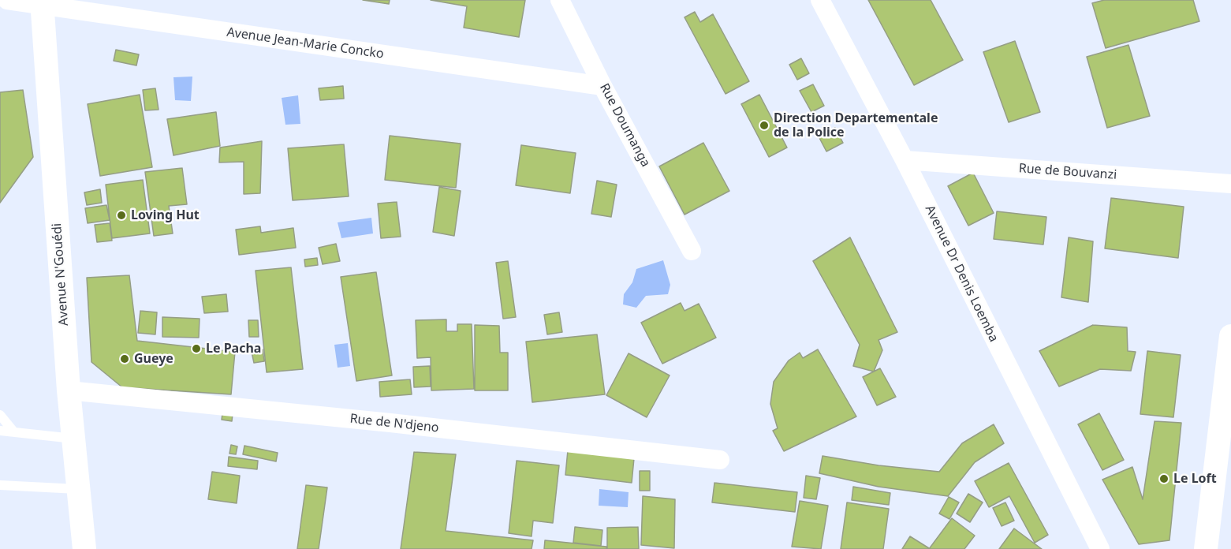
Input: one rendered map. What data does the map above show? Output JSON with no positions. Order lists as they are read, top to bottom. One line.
{"streets":{"street":["Avenue Jean-Marie Concko","Rue Doumanga","Rue de Bouvanzi","Avenue Dr Denis Loemba","Avenue N'Gouédi","Rue de N'djeno"]},"crossings":[["Avenue Jean-Marie Concko","Rue Doumanga"],["Avenue Jean-Marie Concko","Avenue N'Gouédi"],["Rue de Bouvanzi","Avenue Dr Denis Loemba"],["Avenue N'Gouédi","Rue de N'djeno"]],"places":["Direction Departementale de la Police","Loving Hut","Le Pacha","Gueye","Le Loft"]}
